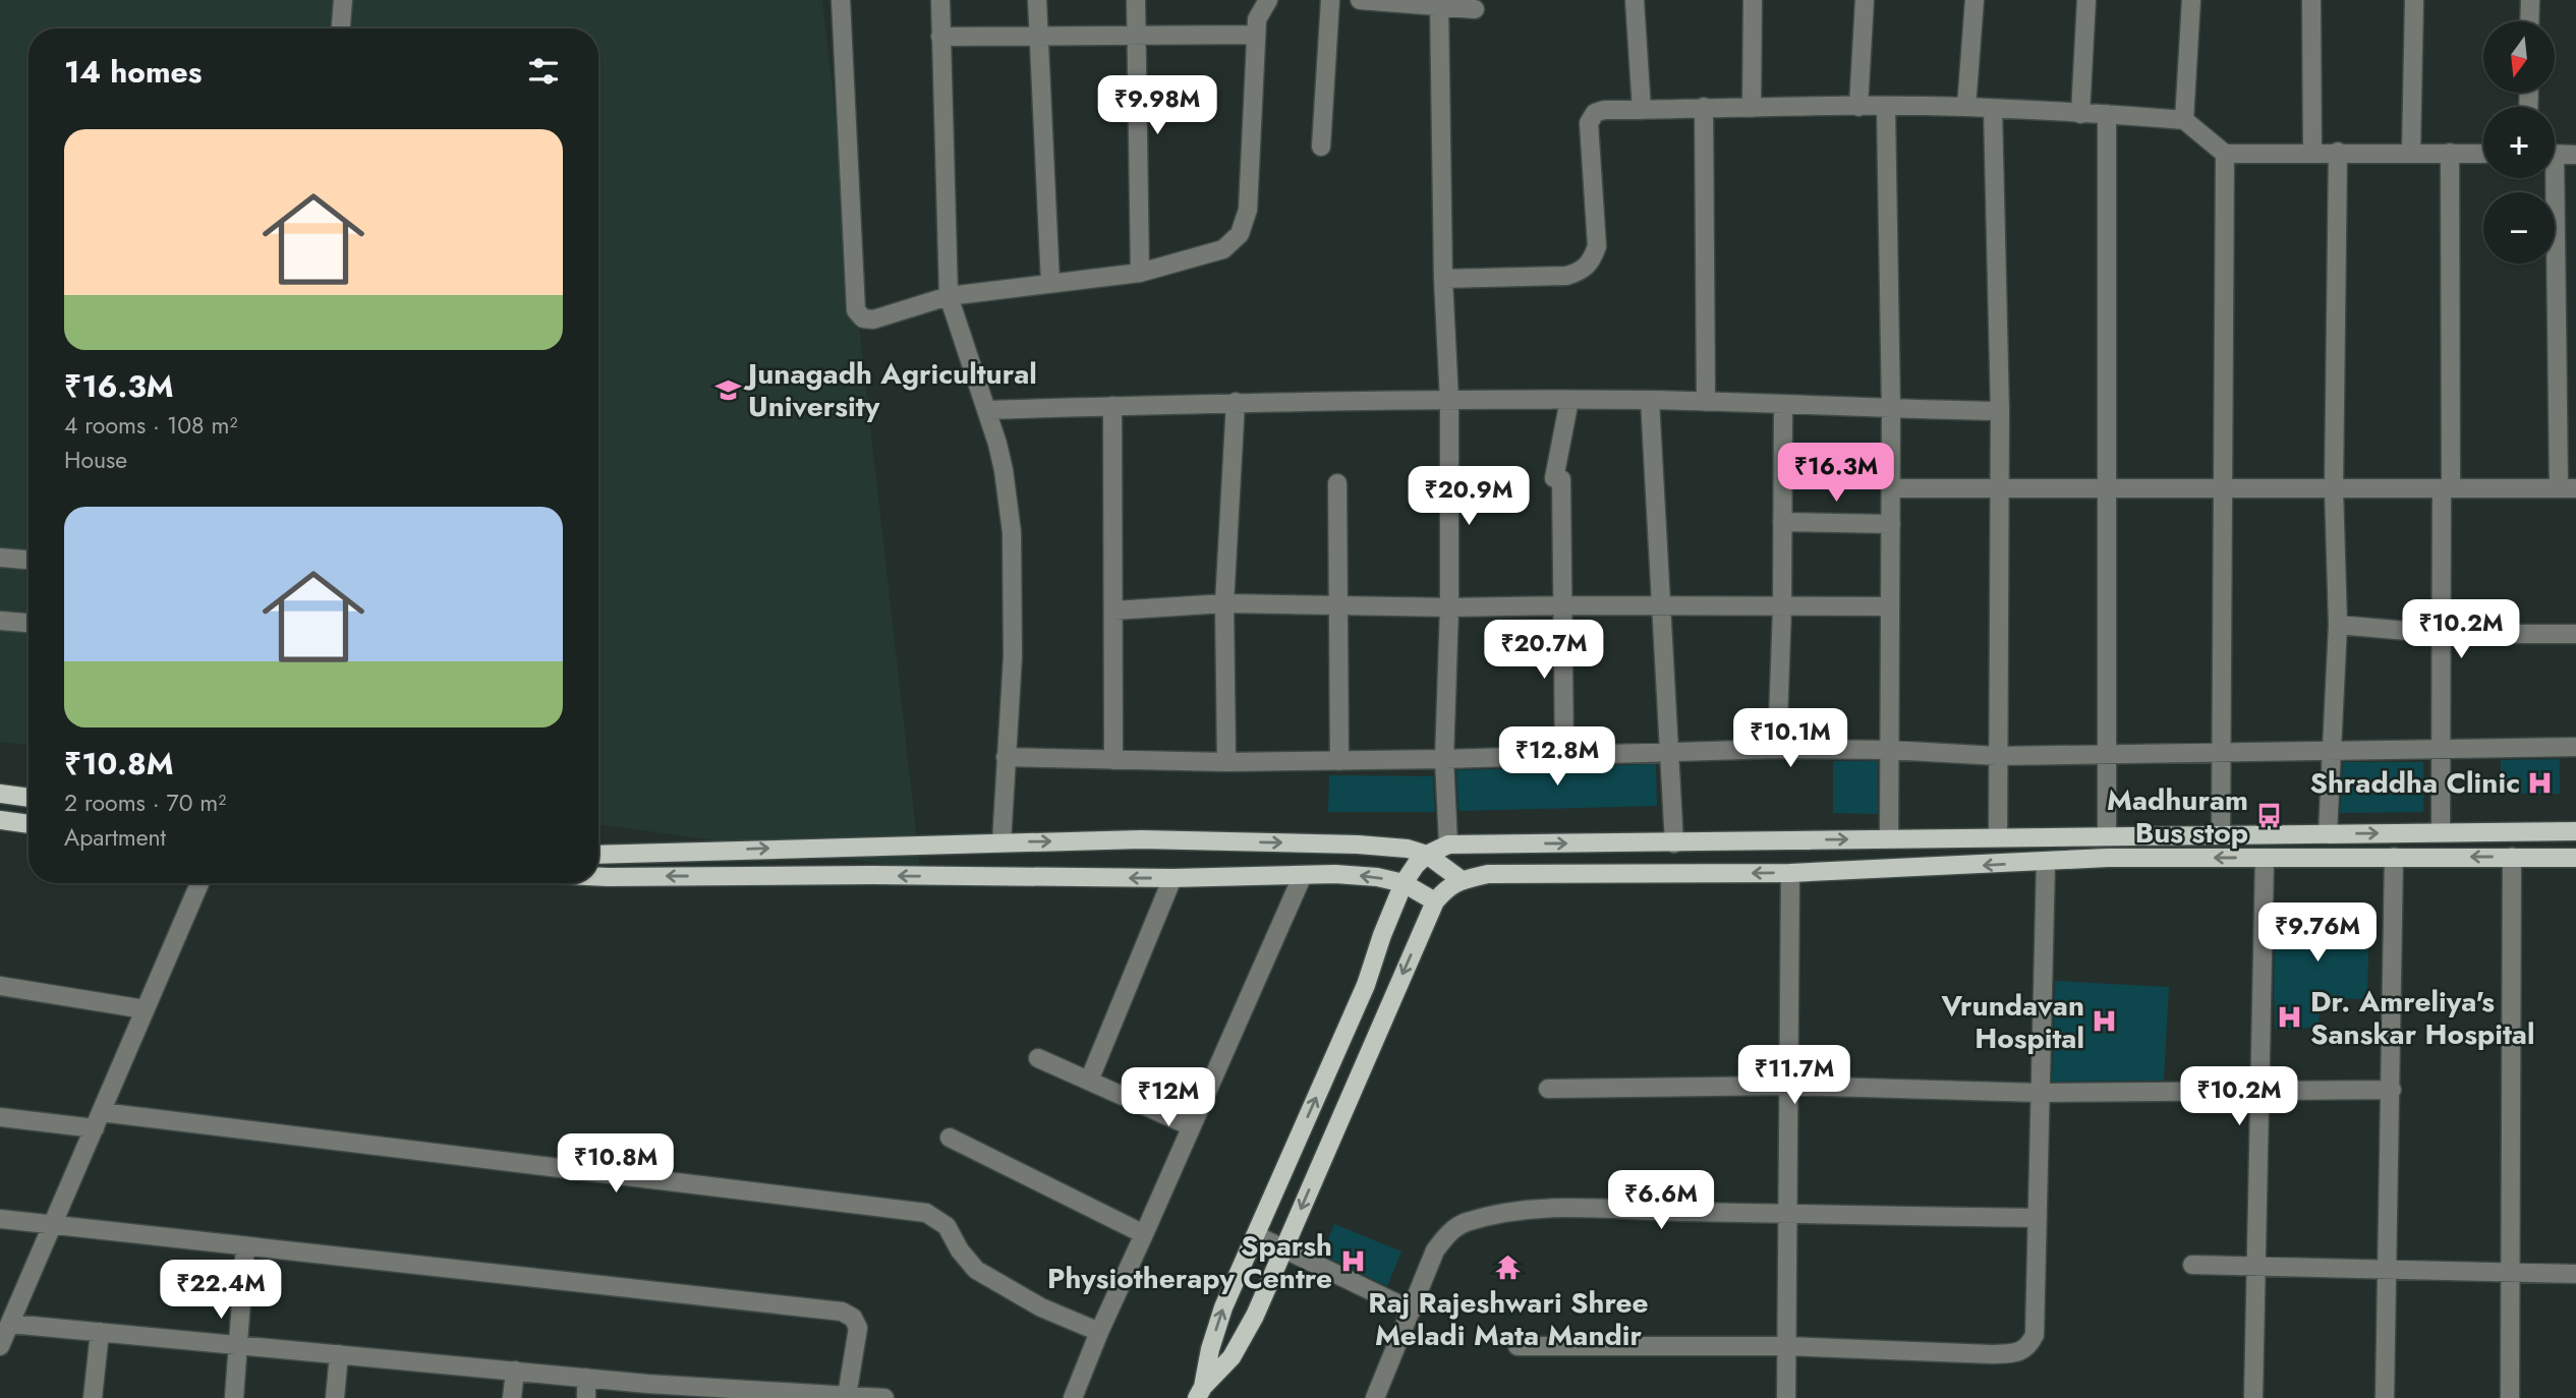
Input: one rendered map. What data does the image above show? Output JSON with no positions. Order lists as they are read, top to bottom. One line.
{"places":{"school or university":["Junagadh Agricultural University"],"hospital":["Shraddha Clinic","Dr. Amreliya's Sanskar Hospital","Vrundavan Hospital","Sparsh Physiotherapy Centre"],"bus stop":["Madhuram Bus stop"],"temple":["Raj Rajeshwari Shree Meladi Mata Mandir"]},"north":"bottom","page":{"map_buttons":["+","−"],"heading":"14 homes","price":["₹9.98M","₹16.3M","₹20.9M","₹10.2M","₹20.7M","₹10.1M","₹12.8M","₹9.76M","₹11.7M","₹10.2M","₹12M","₹10.8M","₹6.6M","₹22.4M"],"list":[{"name":"₹16.3M","note":"4 rooms · 108 m² · House"},{"name":"₹10.8M","note":"2 rooms · 70 m² · Apartment"}]}}
